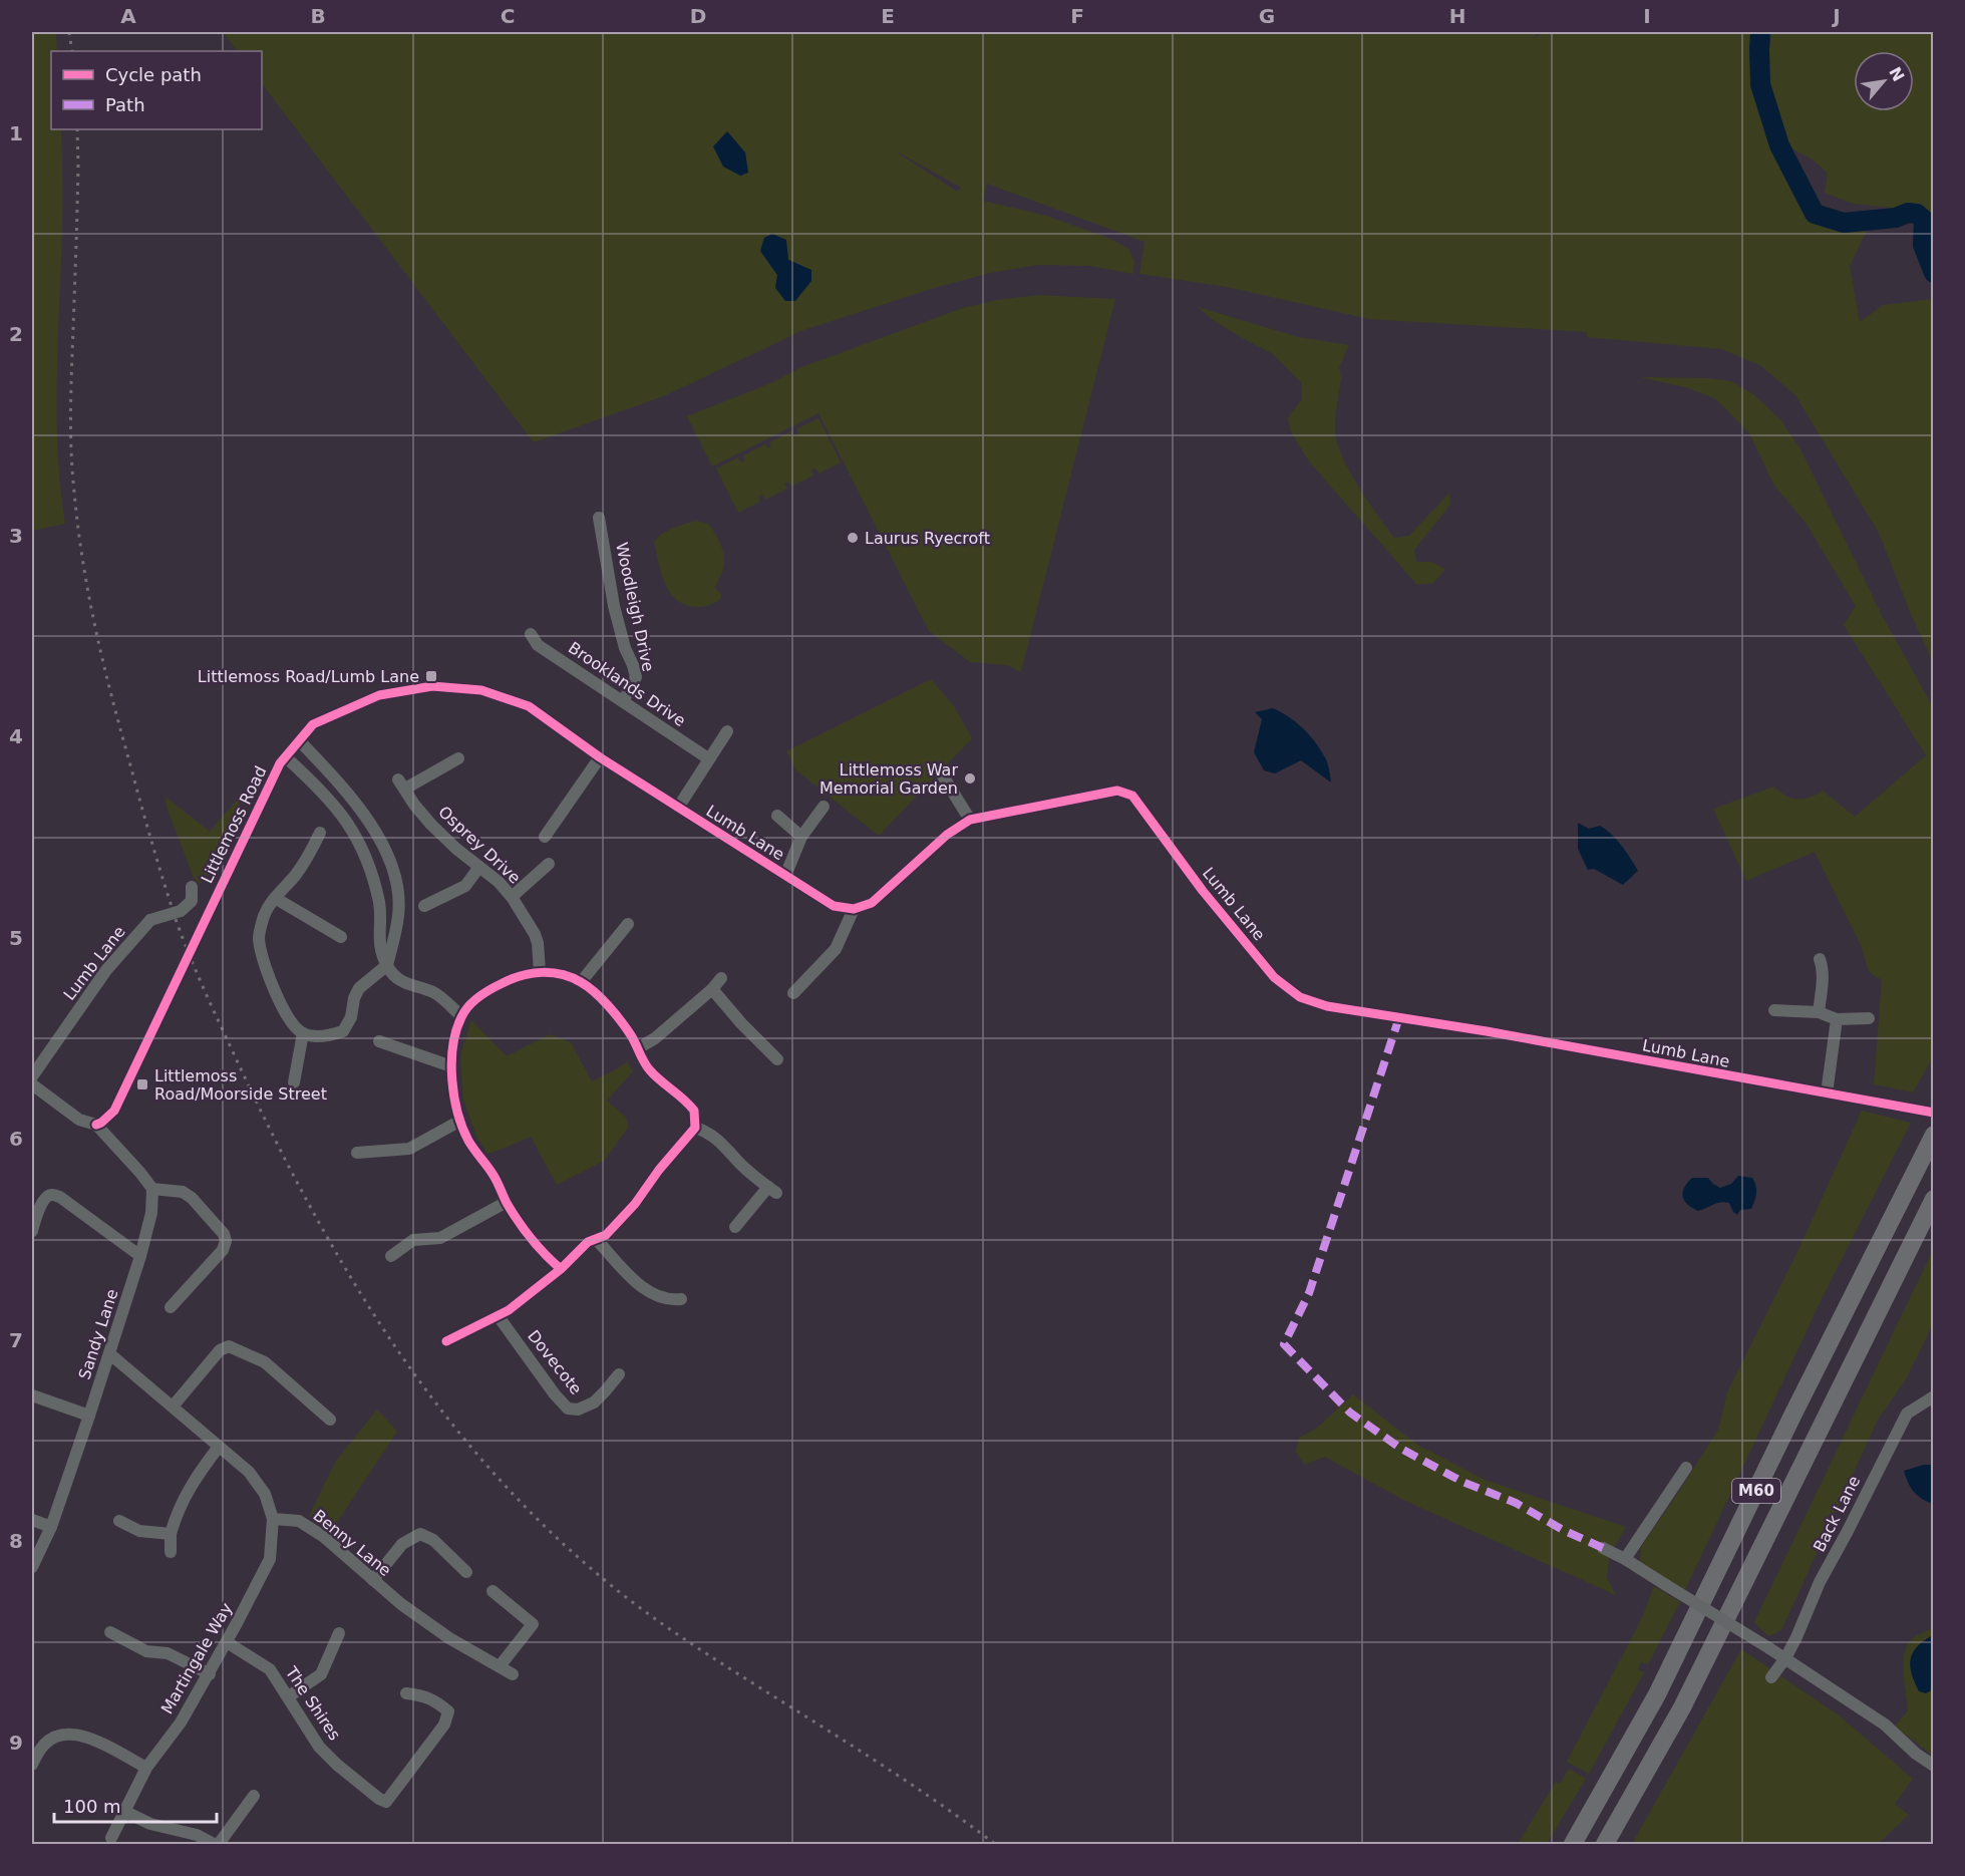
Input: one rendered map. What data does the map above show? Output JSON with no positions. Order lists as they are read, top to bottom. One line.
{"streets":{"highway":["M60"],"street":["Woodleigh Drive","Brooklands Drive","Littlemoss Road","Lumb Lane","Osprey Drive","Sandy Lane","Dovecote","Back Lane","Benny Lane","Martingale Way","The Shires"]},"crossings":[["Woodleigh Drive","Brooklands Drive"],["Littlemoss Road","Lumb Lane"],["Benny Lane","Martingale Way"],["Martingale Way","The Shires"]],"places":{"other":["Laurus Ryecroft","Littlemoss War Memorial Garden"],"transit":["Littlemoss Road/Lumb Lane","Littlemoss Road/Moorside Street"]},"legend":["Cycle path","Path"],"scale_bar":"100 m","north":"top right","grid":{"columns":["A","B","C","D","E","F","G","H","I","J"],"rows":["1","2","3","4","5","6","7","8","9"]}}
